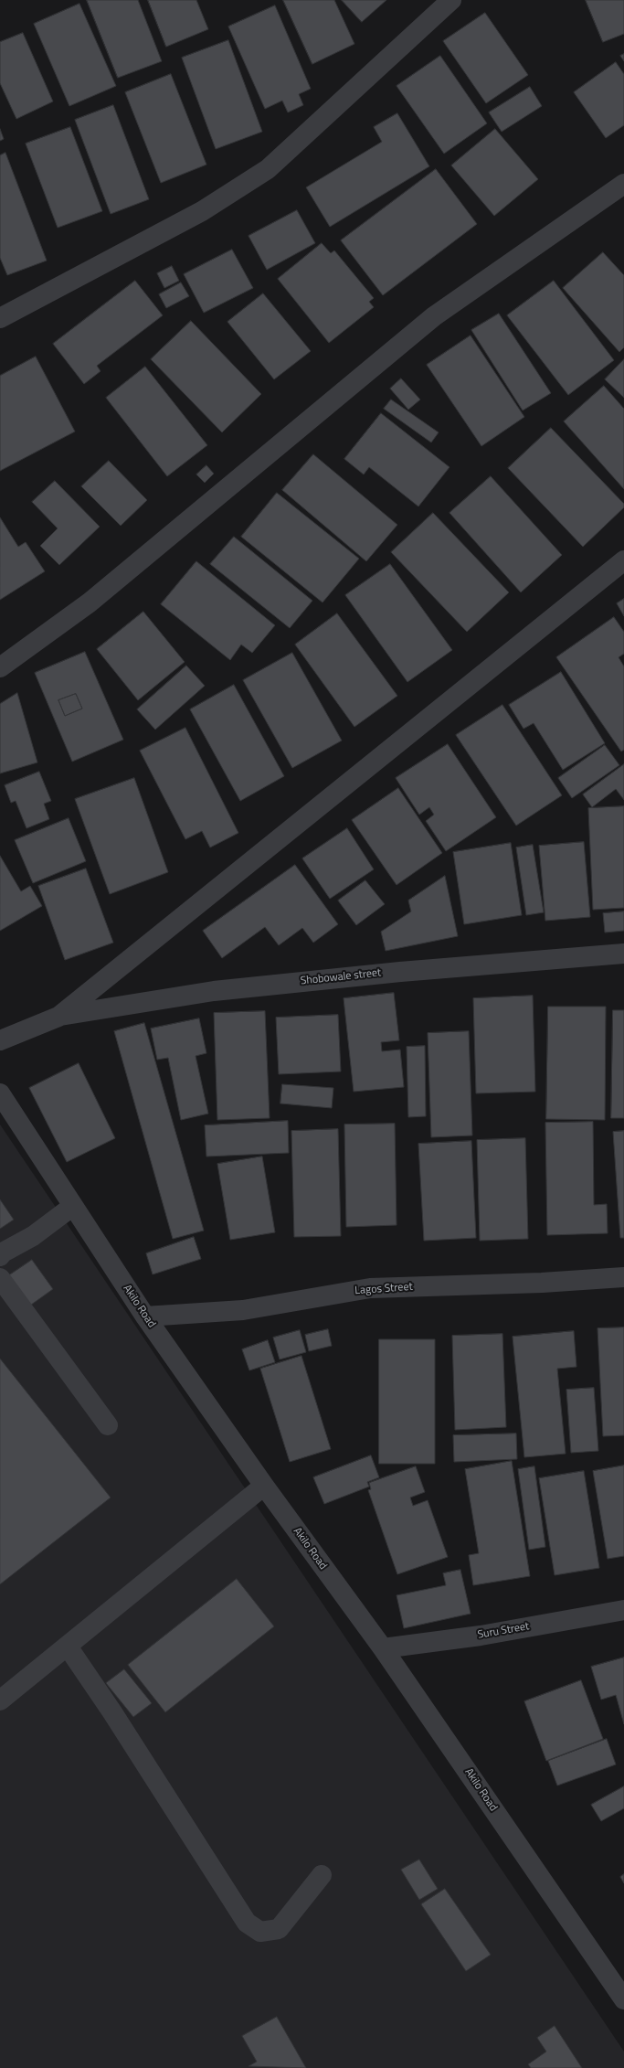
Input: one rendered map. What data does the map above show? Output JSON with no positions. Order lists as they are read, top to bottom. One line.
{"streets":{"street":["Shobowale street","Lagos Street","Akilo Road","Suru Street"]},"crossings":[["Lagos Street","Akilo Road"],["Akilo Road","Suru Street"]]}
